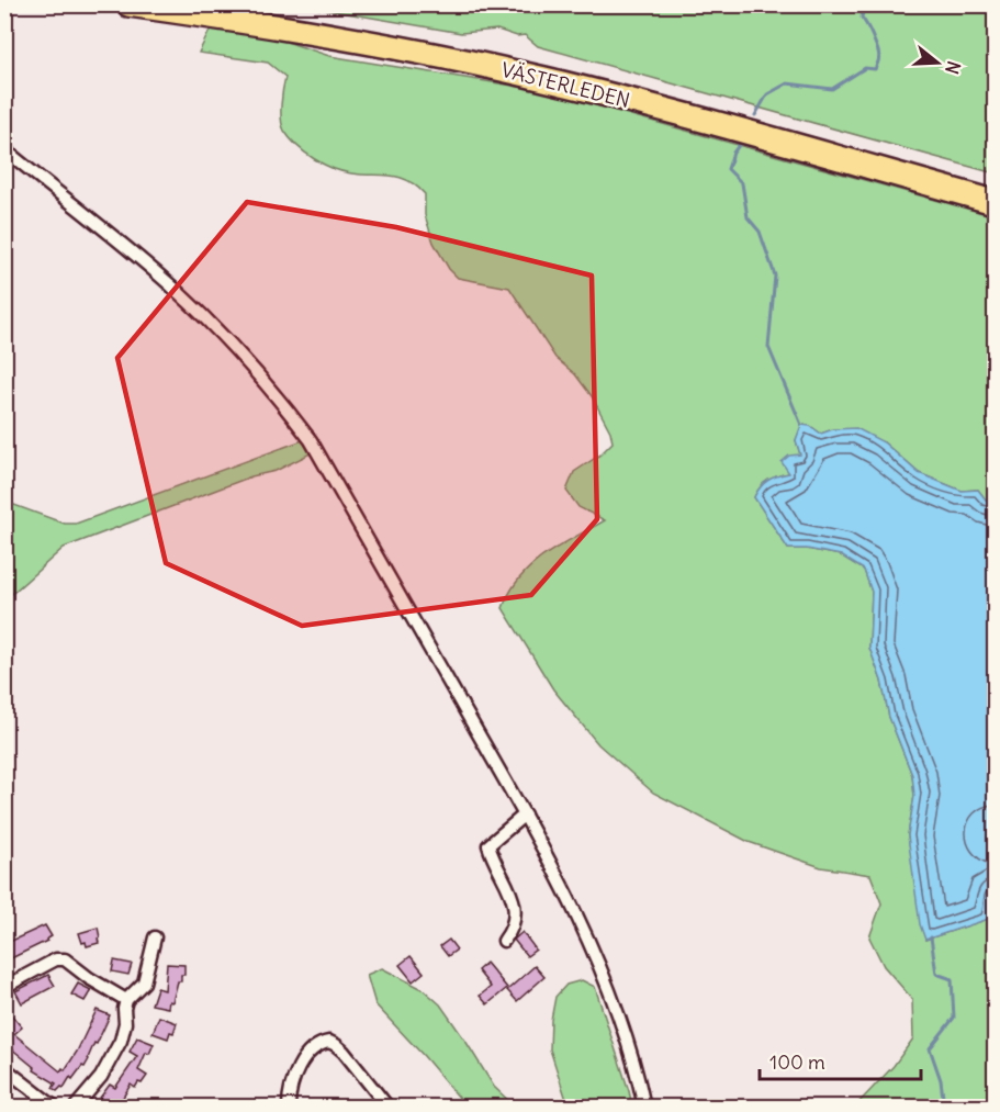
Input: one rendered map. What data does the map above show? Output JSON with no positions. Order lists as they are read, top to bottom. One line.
{"streets":{"highway":["VÄSTERLEDEN"]},"scale_bar":"100 m","north":"right"}
